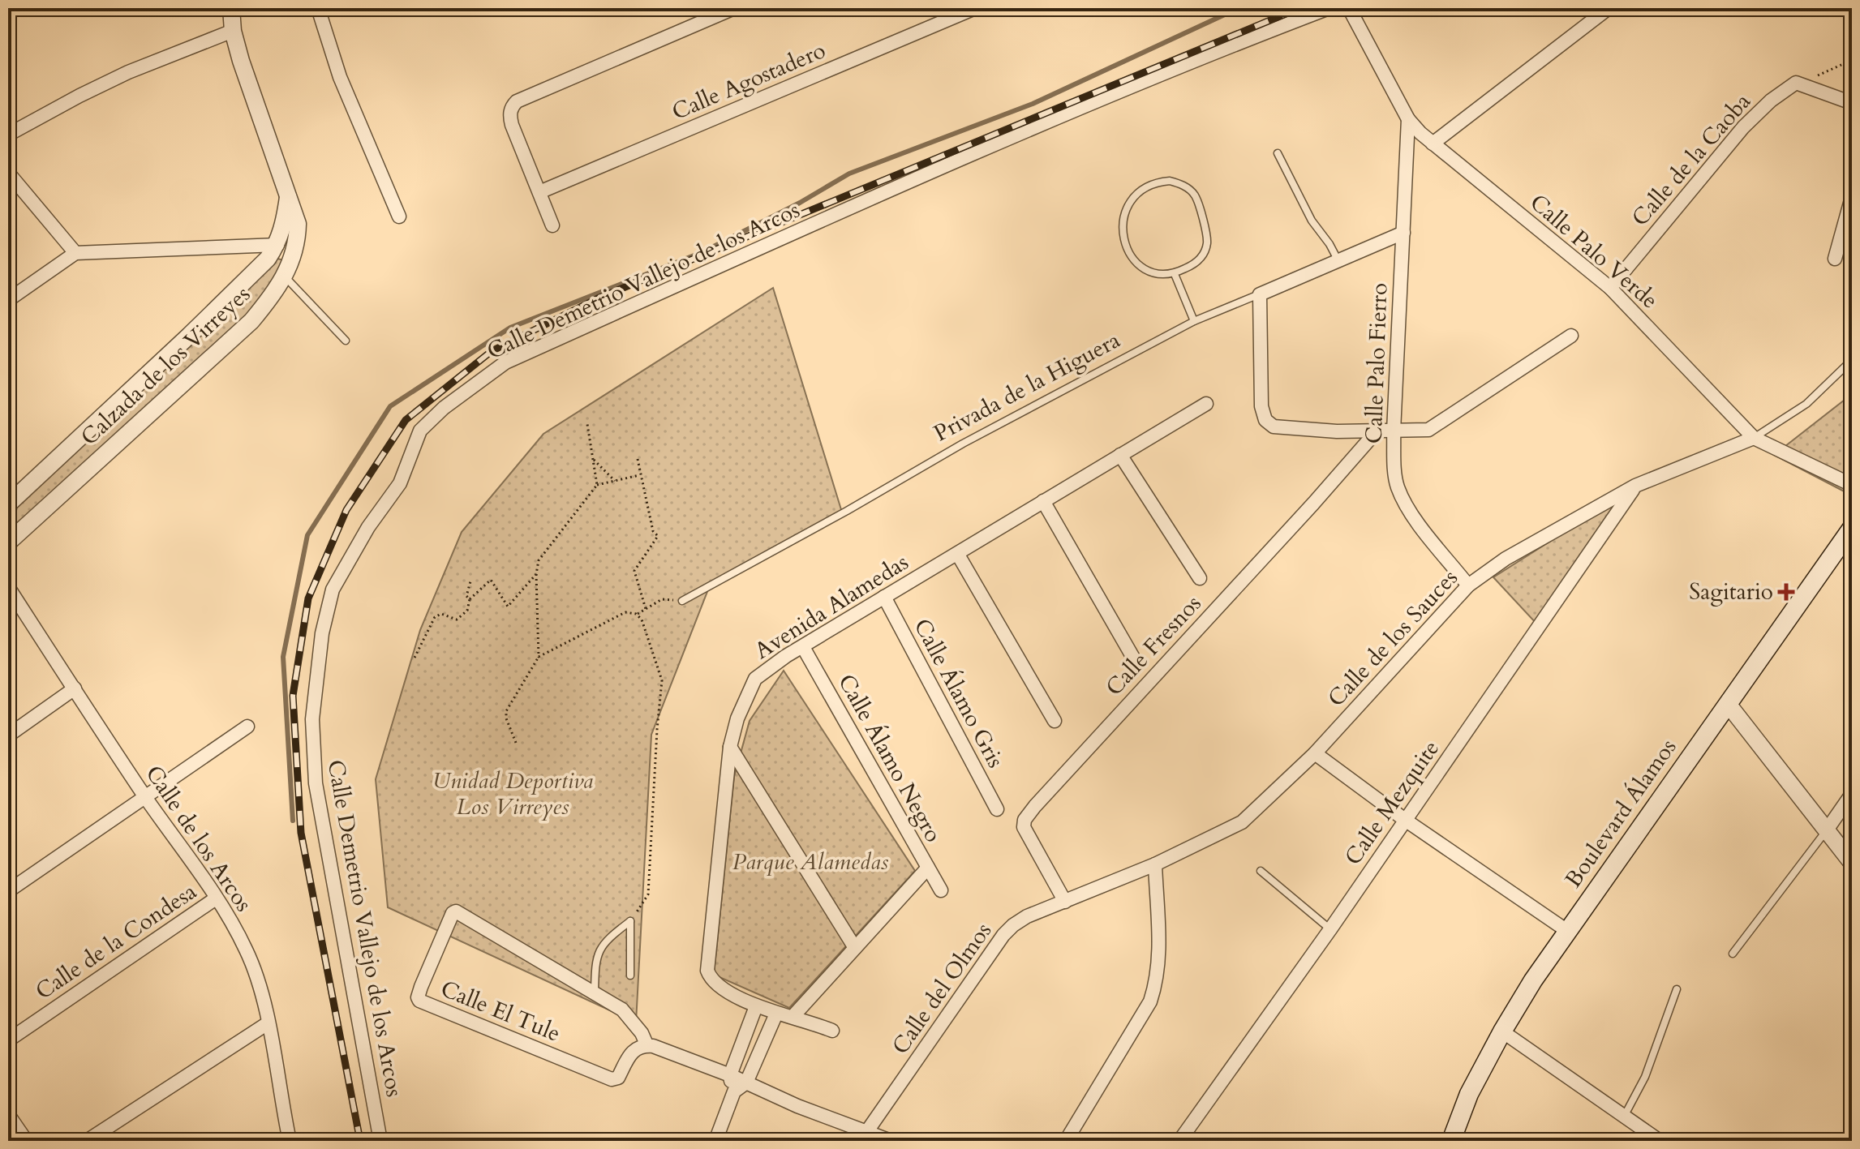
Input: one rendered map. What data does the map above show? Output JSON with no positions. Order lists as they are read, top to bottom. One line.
{"streets":{"main road":["Boulevard Álamos"],"street":["Calle Agostadero","Calle de la Caoba","Calle Palo Verde","Calle Demetrio Vallejo de los Arcos","Calle Palo Fierro","Calzada de los Virreyes","Privada de la Higuera","Avenida Alamedas","Calle de los Sauces","Calle Fresnos","Calle Álamo Gris","Calle Álamo Negro","Calle Mezquite","Calle de los Arcos","Calle de la Condesa","Calle del Olmos","Calle El Tule"]},"crossings":[["Calle de la Caoba","Calle Palo Verde"],["Calle Palo Verde","Calle Palo Fierro"],["Calle Palo Verde","Calle de los Sauces"],["Calle Palo Fierro","Privada de la Higuera"],["Calle Palo Fierro","Calle de los Sauces"],["Avenida Alamedas","Calle Álamo Gris"],["Avenida Alamedas","Calle Álamo Negro"],["Calle de los Sauces","Calle Mezquite"],["Calle de los Sauces","Calle del Olmos"],["Calle Fresnos","Calle del Olmos"],["Calle de los Arcos","Calle de la Condesa"]],"parks":["Unidad Deportiva Los Virreyes","Parque Alamedas"],"places":{"health":["Sagitario"]}}
